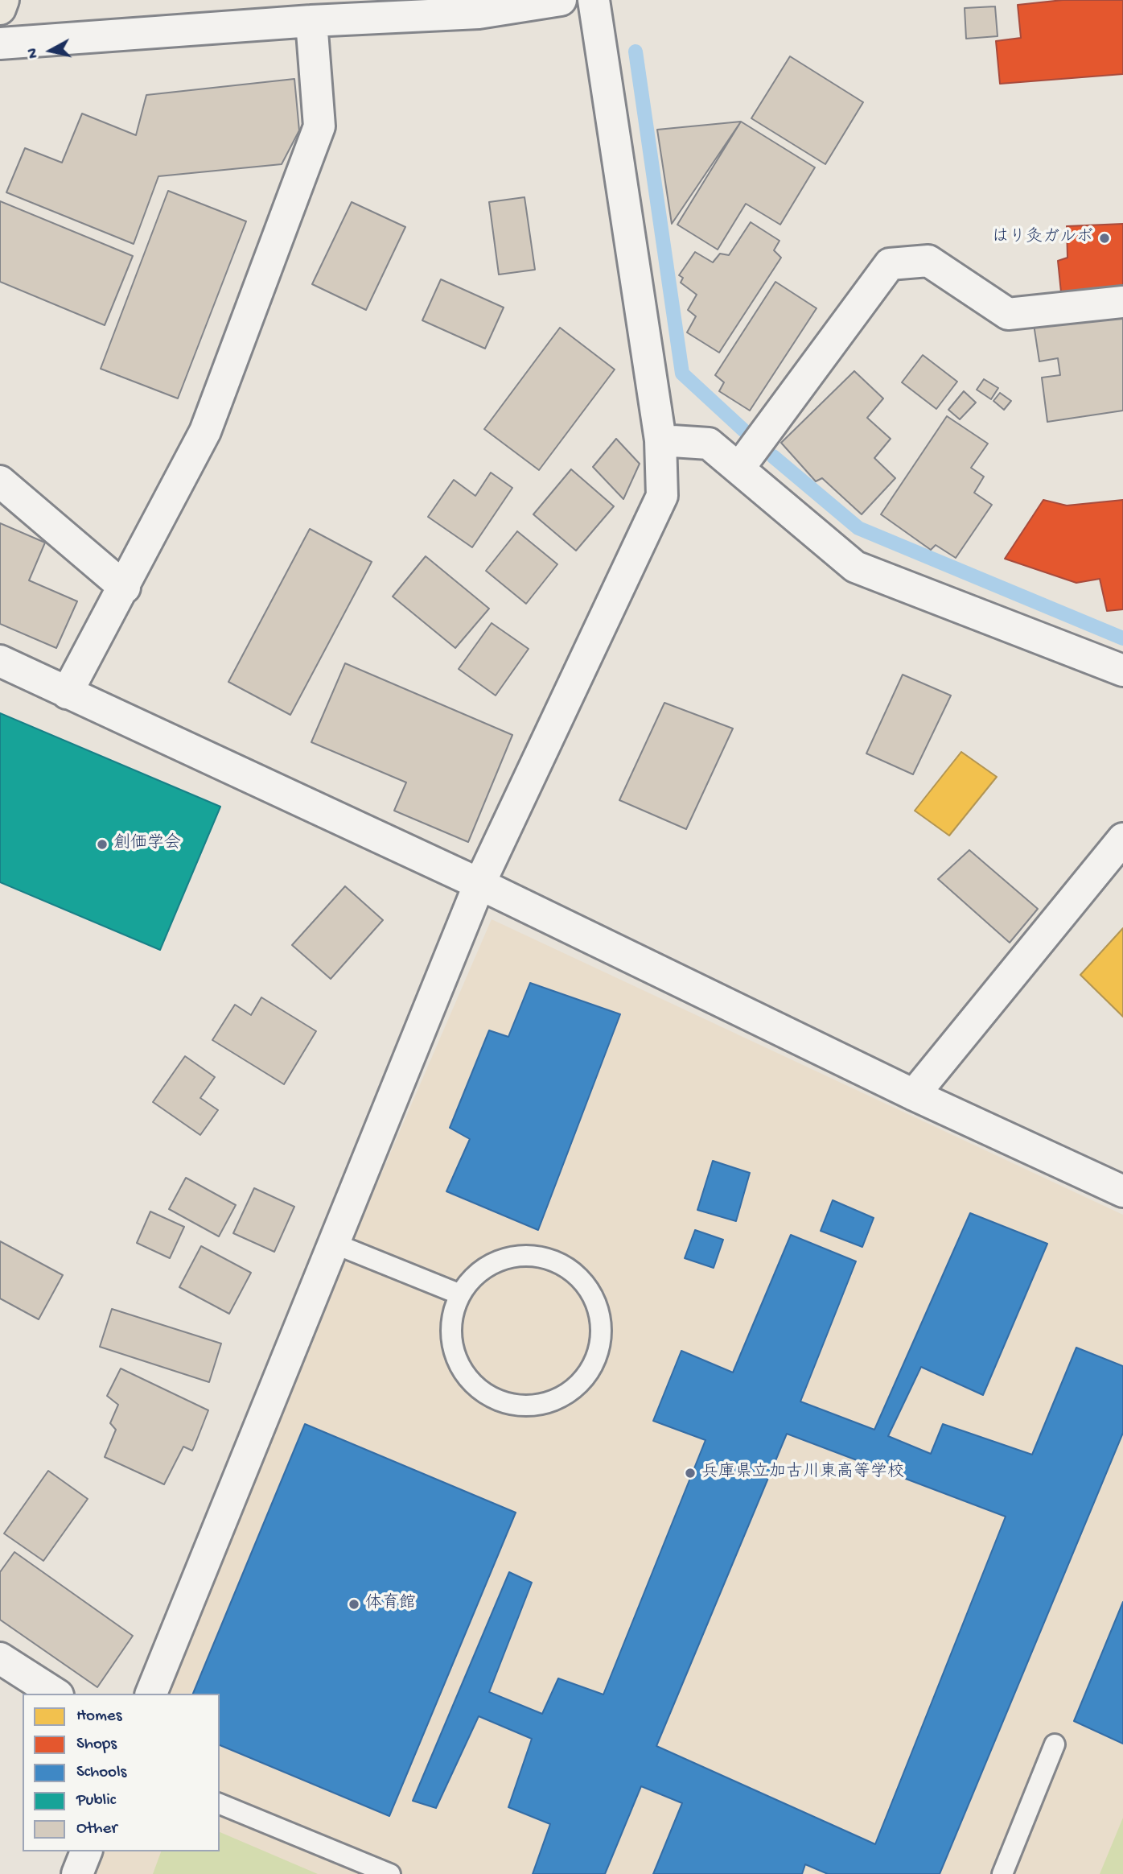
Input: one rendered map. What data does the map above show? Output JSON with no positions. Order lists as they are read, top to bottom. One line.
{"places":["はり灸ガルボ","創価学会","兵庫県立加古川東高等学校","体育館"],"legend":["Homes","Shops","Schools","Public","Other"],"north":"left"}
